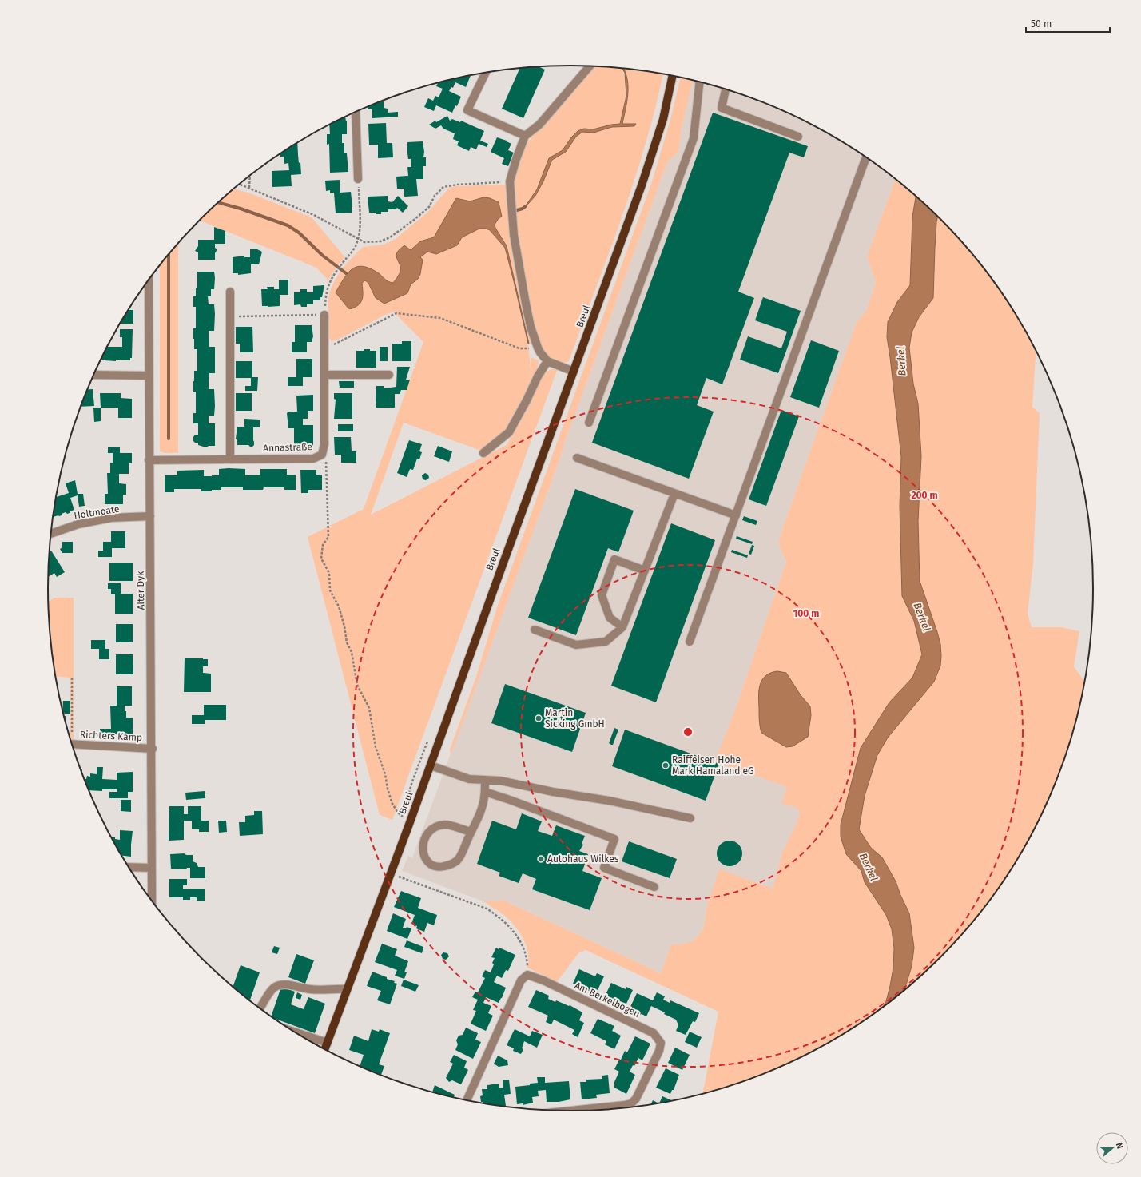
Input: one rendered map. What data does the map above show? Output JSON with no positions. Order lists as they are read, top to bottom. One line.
{"streets":{"main road":["Breul"],"street":["Annastraße","Holtmoate","Alter Dyk","Richters Kamp","Am Berkelbogen"]},"crossings":[["Annastraße","Alter Dyk"],["Holtmoate","Alter Dyk"],["Alter Dyk","Richters Kamp"]],"water":["Berkel"],"places":["Martin Sicking GmbH","Raiffeisen Hohe Mark Hamaland eG","Autohaus Wilkes"],"scale_bar":"50 m","north":"right","rings":["200 m","100 m"]}
